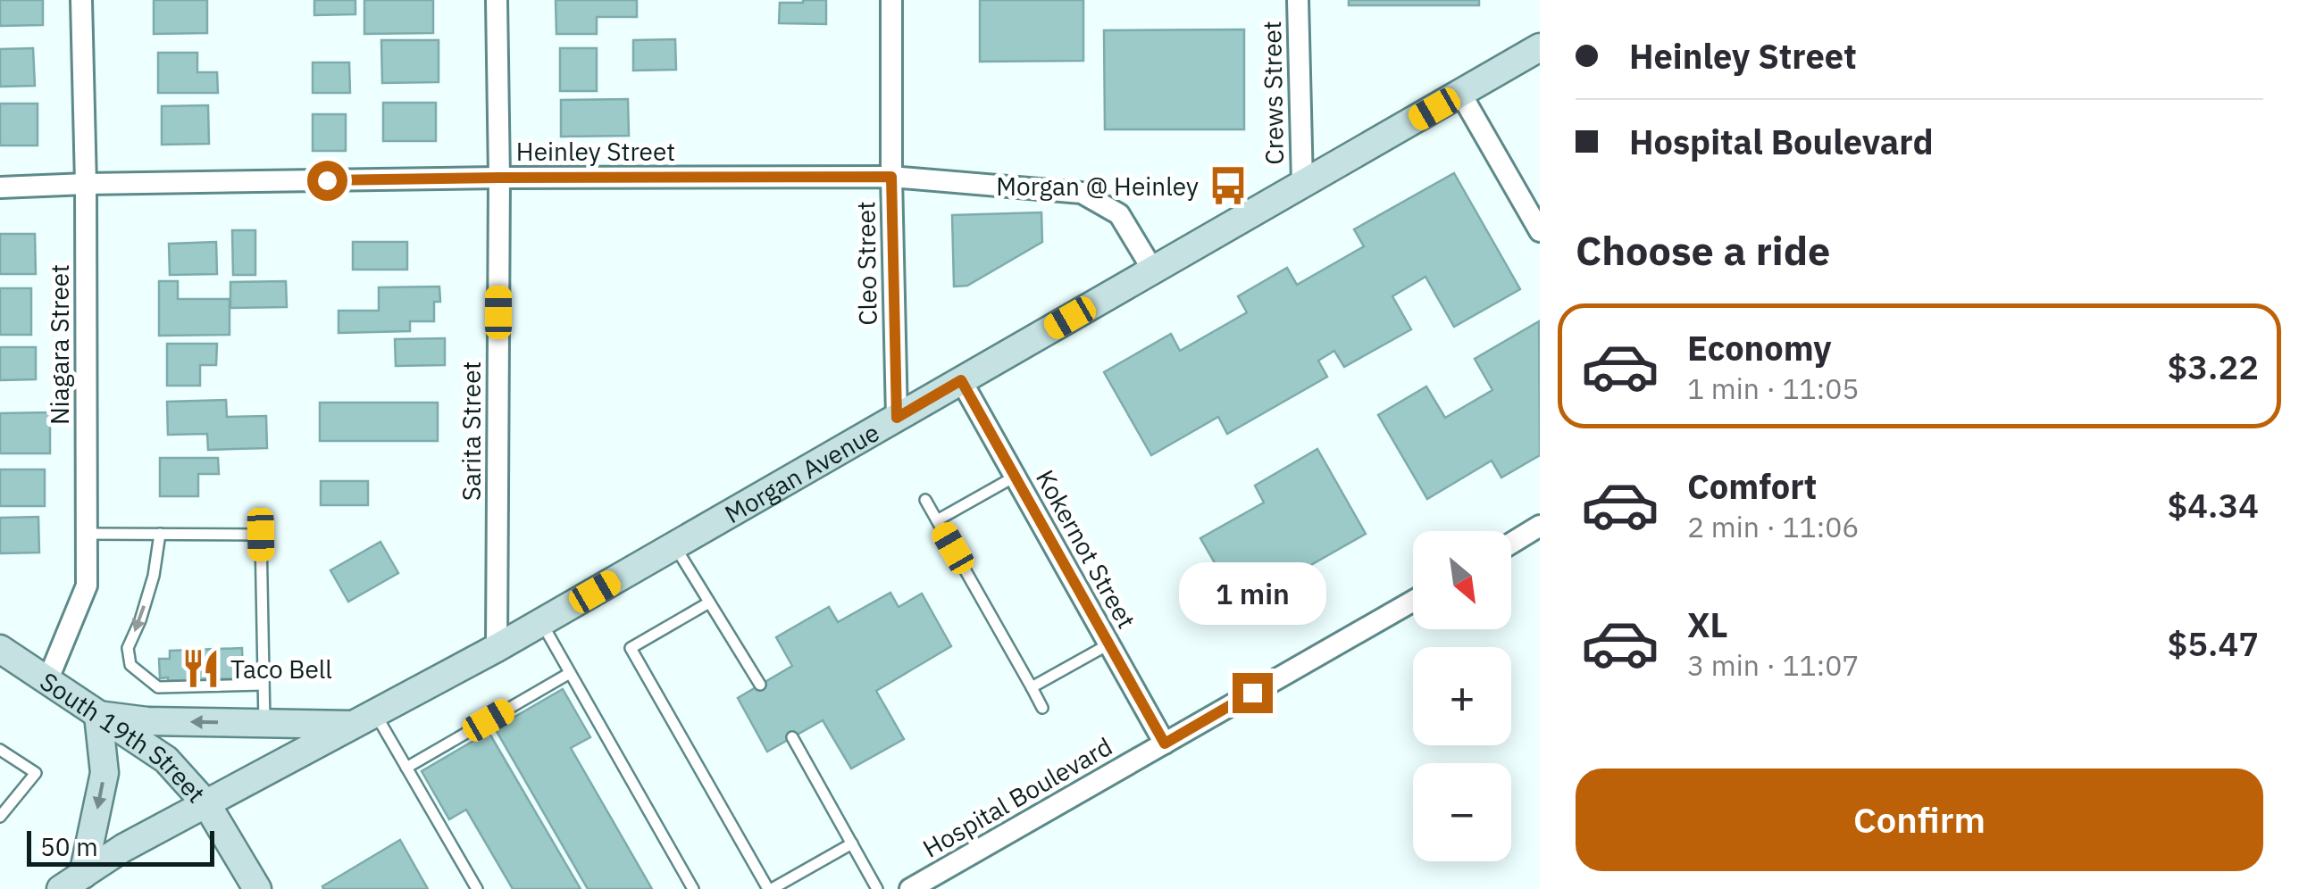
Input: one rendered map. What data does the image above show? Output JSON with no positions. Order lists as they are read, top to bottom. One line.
{"streets":{"main road":["Morgan Avenue","South 19th Street"],"street":["Crews Street","Heinley Street","Cleo Street","Niagara Street","Sarita Street","Kokernot Street","Hospital Boulevard"]},"crossings":[["Crews Street","Morgan Avenue"],["Heinley Street","Cleo Street"],["Heinley Street","Niagara Street"],["Heinley Street","Sarita Street"],["Heinley Street","Morgan Avenue"],["Cleo Street","Morgan Avenue"],["Niagara Street","South 19th Street"],["Sarita Street","Morgan Avenue"],["Morgan Avenue","Kokernot Street"],["Morgan Avenue","South 19th Street"],["Kokernot Street","Hospital Boulevard"]],"places":{"bus stop":["Morgan @ Heinley"],"restaurant":["Taco Bell"]},"scale_bar":"50 m","north":"bottom right","page":{"banner":["Heinley Street","Hospital Boulevard"],"heading":"Choose a ride","list":[{"name":"Economy","note":"1 min · 11:05","value":"$3.22"},{"name":"Comfort","note":"2 min · 11:06","value":"$4.34"},{"name":"XL","note":"3 min · 11:07","value":"$5.47"}],"map_buttons":["+","−"],"bubble":"1 min","buttons":"Confirm","scale":"50 m"}}
